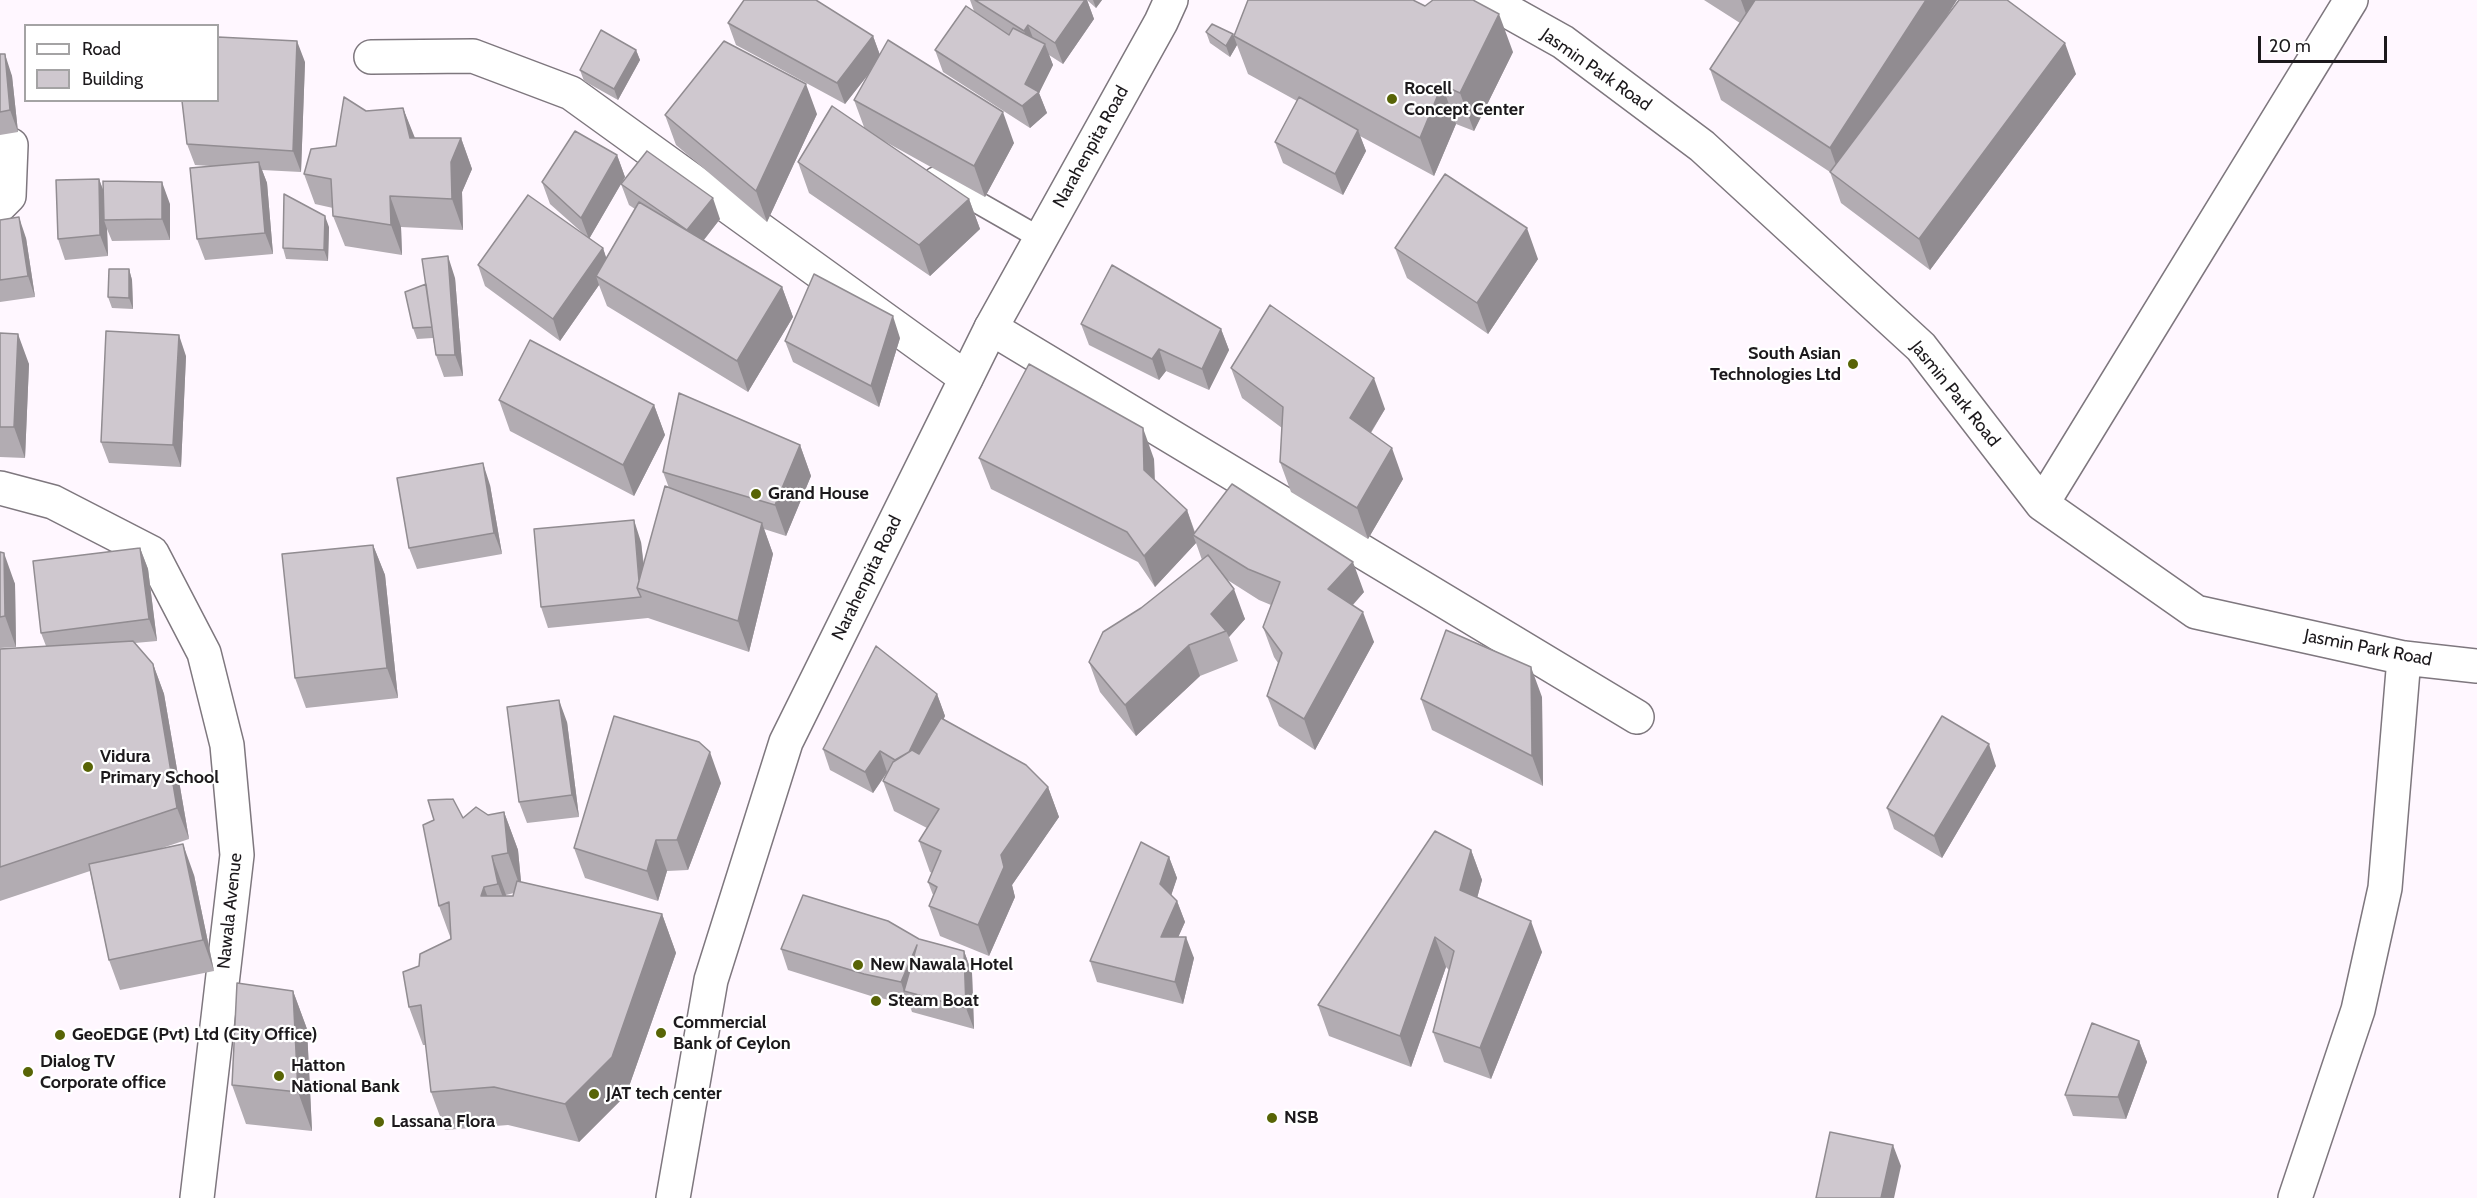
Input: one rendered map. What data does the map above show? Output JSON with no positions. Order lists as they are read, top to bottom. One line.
{"streets":{"street":["Jasmin Park Road","Narahenpita Road","Nawala Avenue"]},"places":["Rocell Concept Center","South Asian Technologies Ltd","Grand House","Vidura Primary School","New Nawala Hotel","Steam Boat","Commercial Bank of Ceylon","GeoEDGE (Pvt) Ltd (City Office)","Dialog TV Corporate office","Hatton National Bank","JAT tech center","NSB","Lassana Flora"],"legend":["Road","Building"],"scale_bar":"20 m"}
